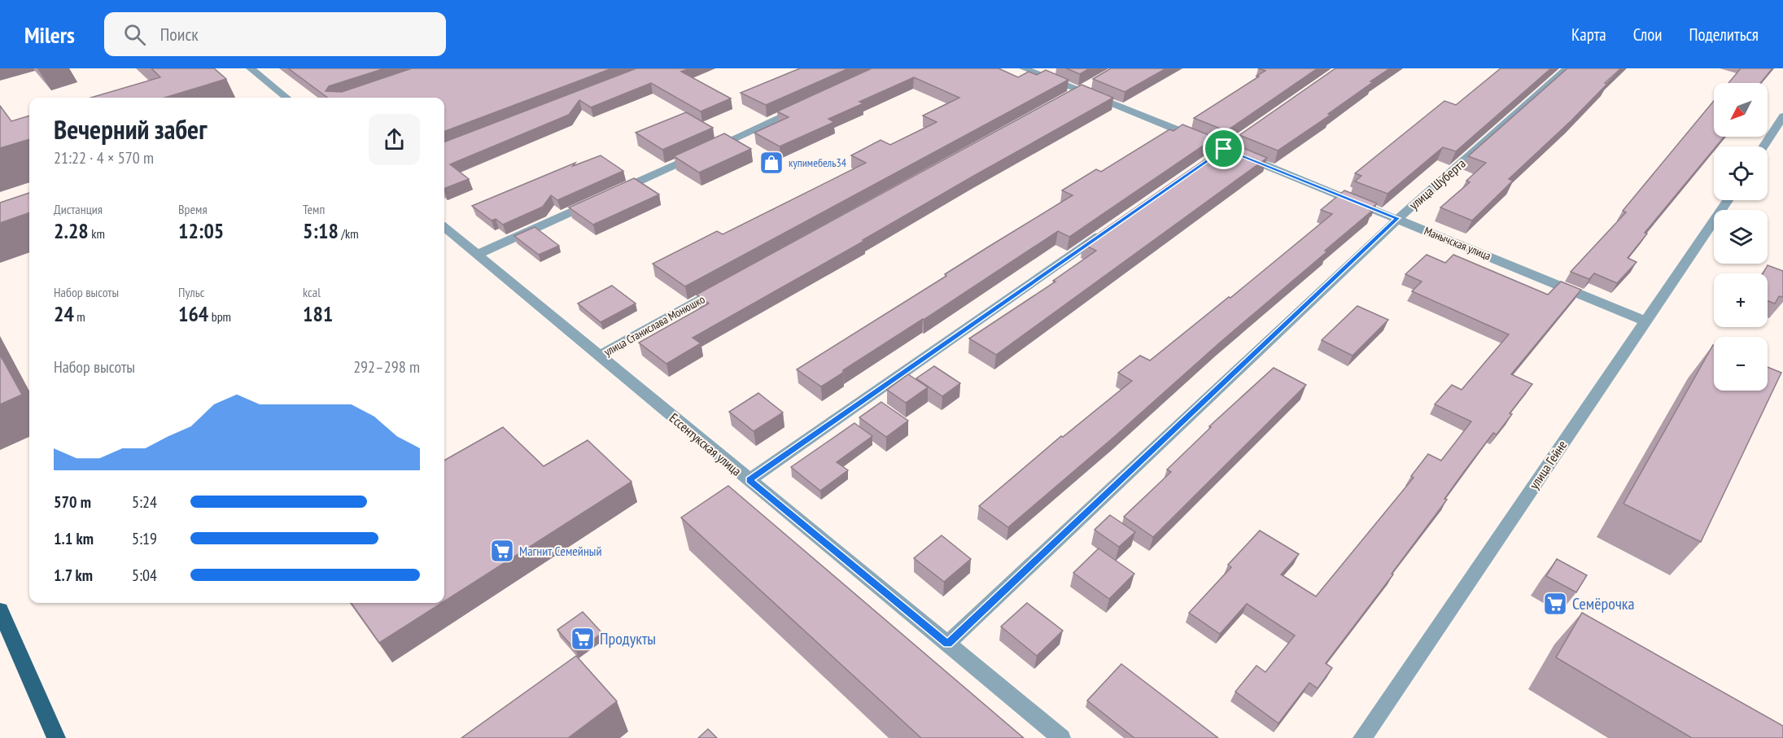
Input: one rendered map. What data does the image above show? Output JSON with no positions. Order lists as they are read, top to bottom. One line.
{"streets":{"street":["улица Шуберта","Манычская улица","улица Станислава Монюшко","Ессентукская улица","улица Гейне"]},"crossings":[["улица Шуберта","Манычская улица"],["улица Шуберта","Ессентукская улица"],["Манычская улица","улица Гейне"],["улица Станислава Монюшко","Ессентукская улица"]],"places":{"shop":["купимебель34"],"supermarket":["Магнит Семейный","Семёрочка","Продукты"]},"north":"bottom left","page":{"header":"Milers","search":"Поиск","nav":["Карта","Слои","Поделиться"],"map_buttons":["+","−"],"heading":["Вечерний забег","21:22 · 4 × 570 m"],"stats":[["Дистанция","2.28 km"],["Время","12:05"],["Темп","5:18 /km"],["Набор высоты","24 m"],["Пульс","164 bpm"],["kcal","181"]],"chart":["Набор высоты","292–298 m"],"list":[{"name":"570 m","note":"5:24"},{"name":"1.1 km","note":"5:19"},{"name":"1.7 km","note":"5:04"}]}}
